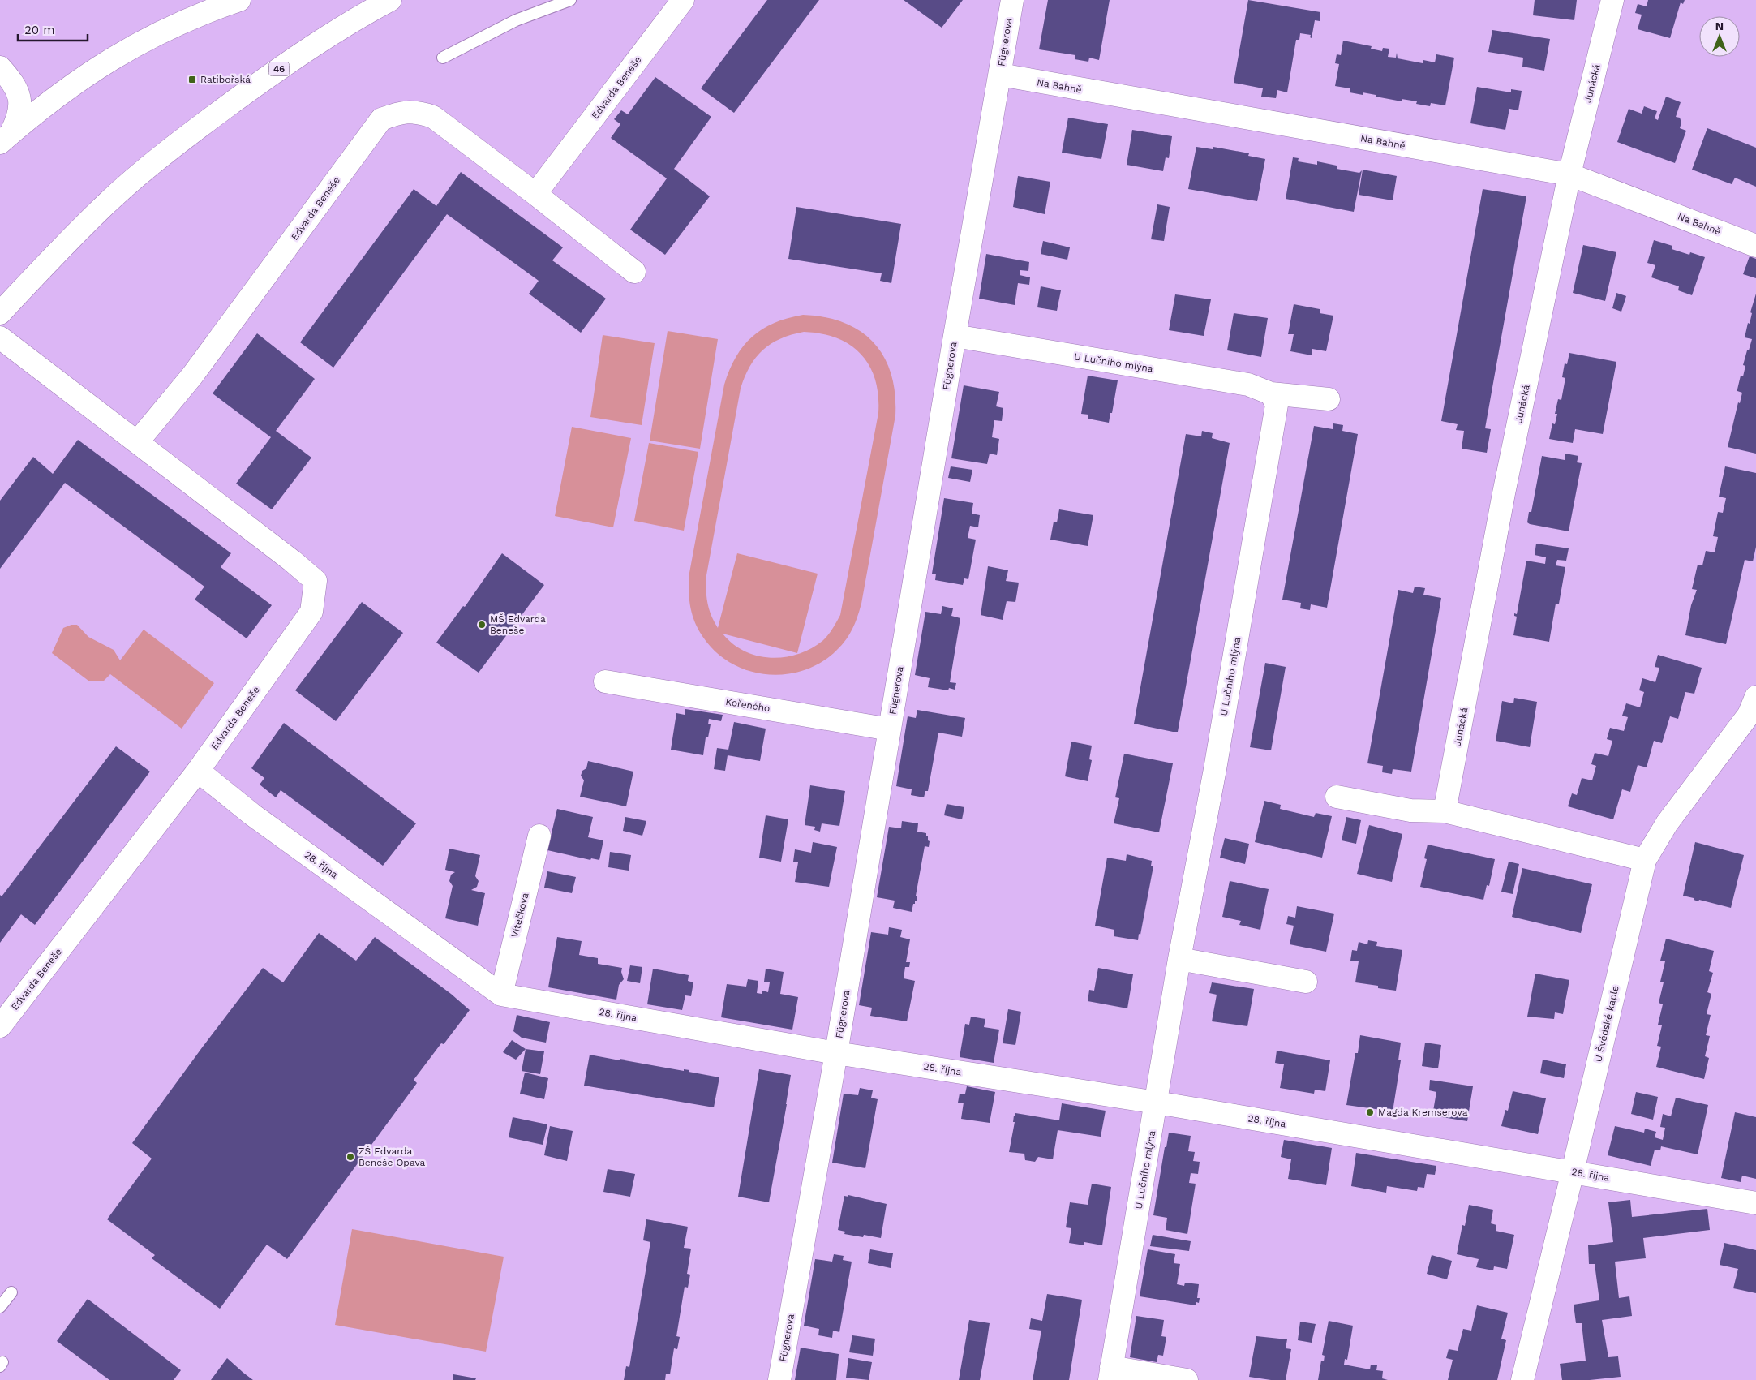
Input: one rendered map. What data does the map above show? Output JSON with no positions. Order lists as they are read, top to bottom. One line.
{"streets":{"street":["Fügnerova","46","Junácká","Na Bahně","Edvarda Beneše","U Lučního mlýna","Kořeného","28. října","Vítečkova","U Švédské kaple"]},"crossings":[["Fügnerova","Na Bahně"],["Fügnerova","U Lučního mlýna"],["Fügnerova","Kořeného"],["Fügnerova","28. října"],["Junácká","Na Bahně"],["Edvarda Beneše","28. října"],["U Lučního mlýna","28. října"],["28. října","Vítečkova"],["28. října","U Švédské kaple"]],"places":{"transit":["Ratibořská"],"other":["MŠ Edvarda Beneše","Magda Kremserova","ZŠ Edvarda Beneše Opava"]},"scale_bar":"20 m","north":"top"}
